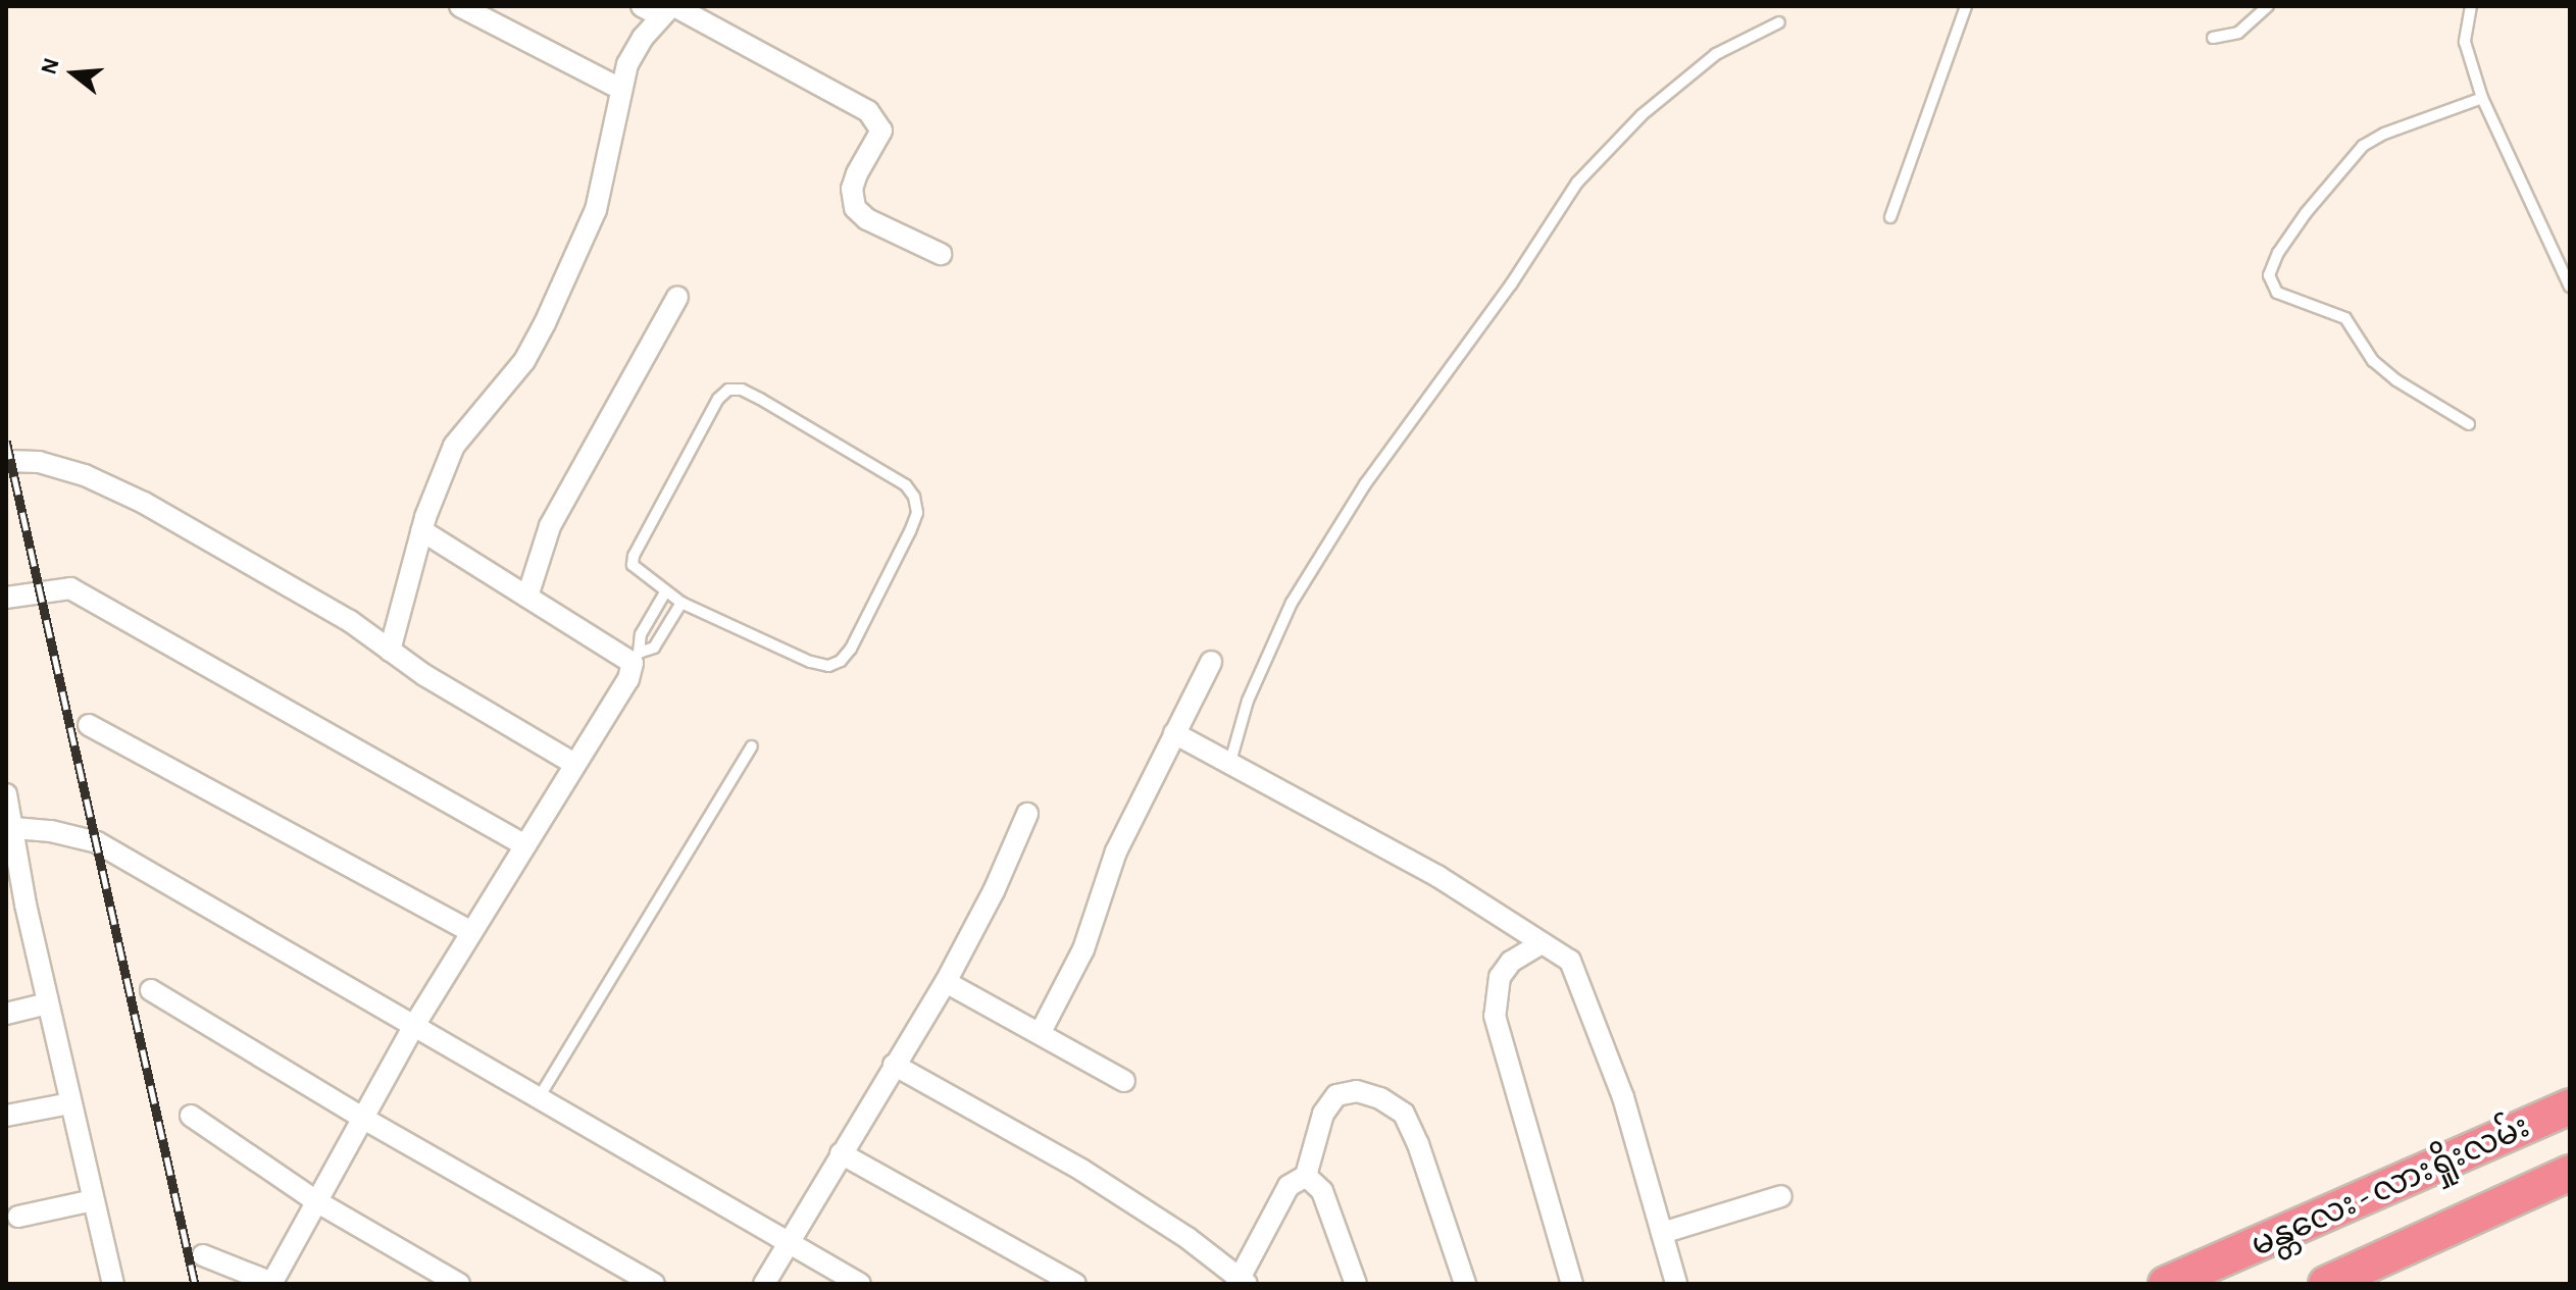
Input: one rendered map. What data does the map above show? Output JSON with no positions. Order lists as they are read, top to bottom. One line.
{"streets":{"highway":["မန္တလေး - လားရှိုးလမ်း"]},"north":"left"}
